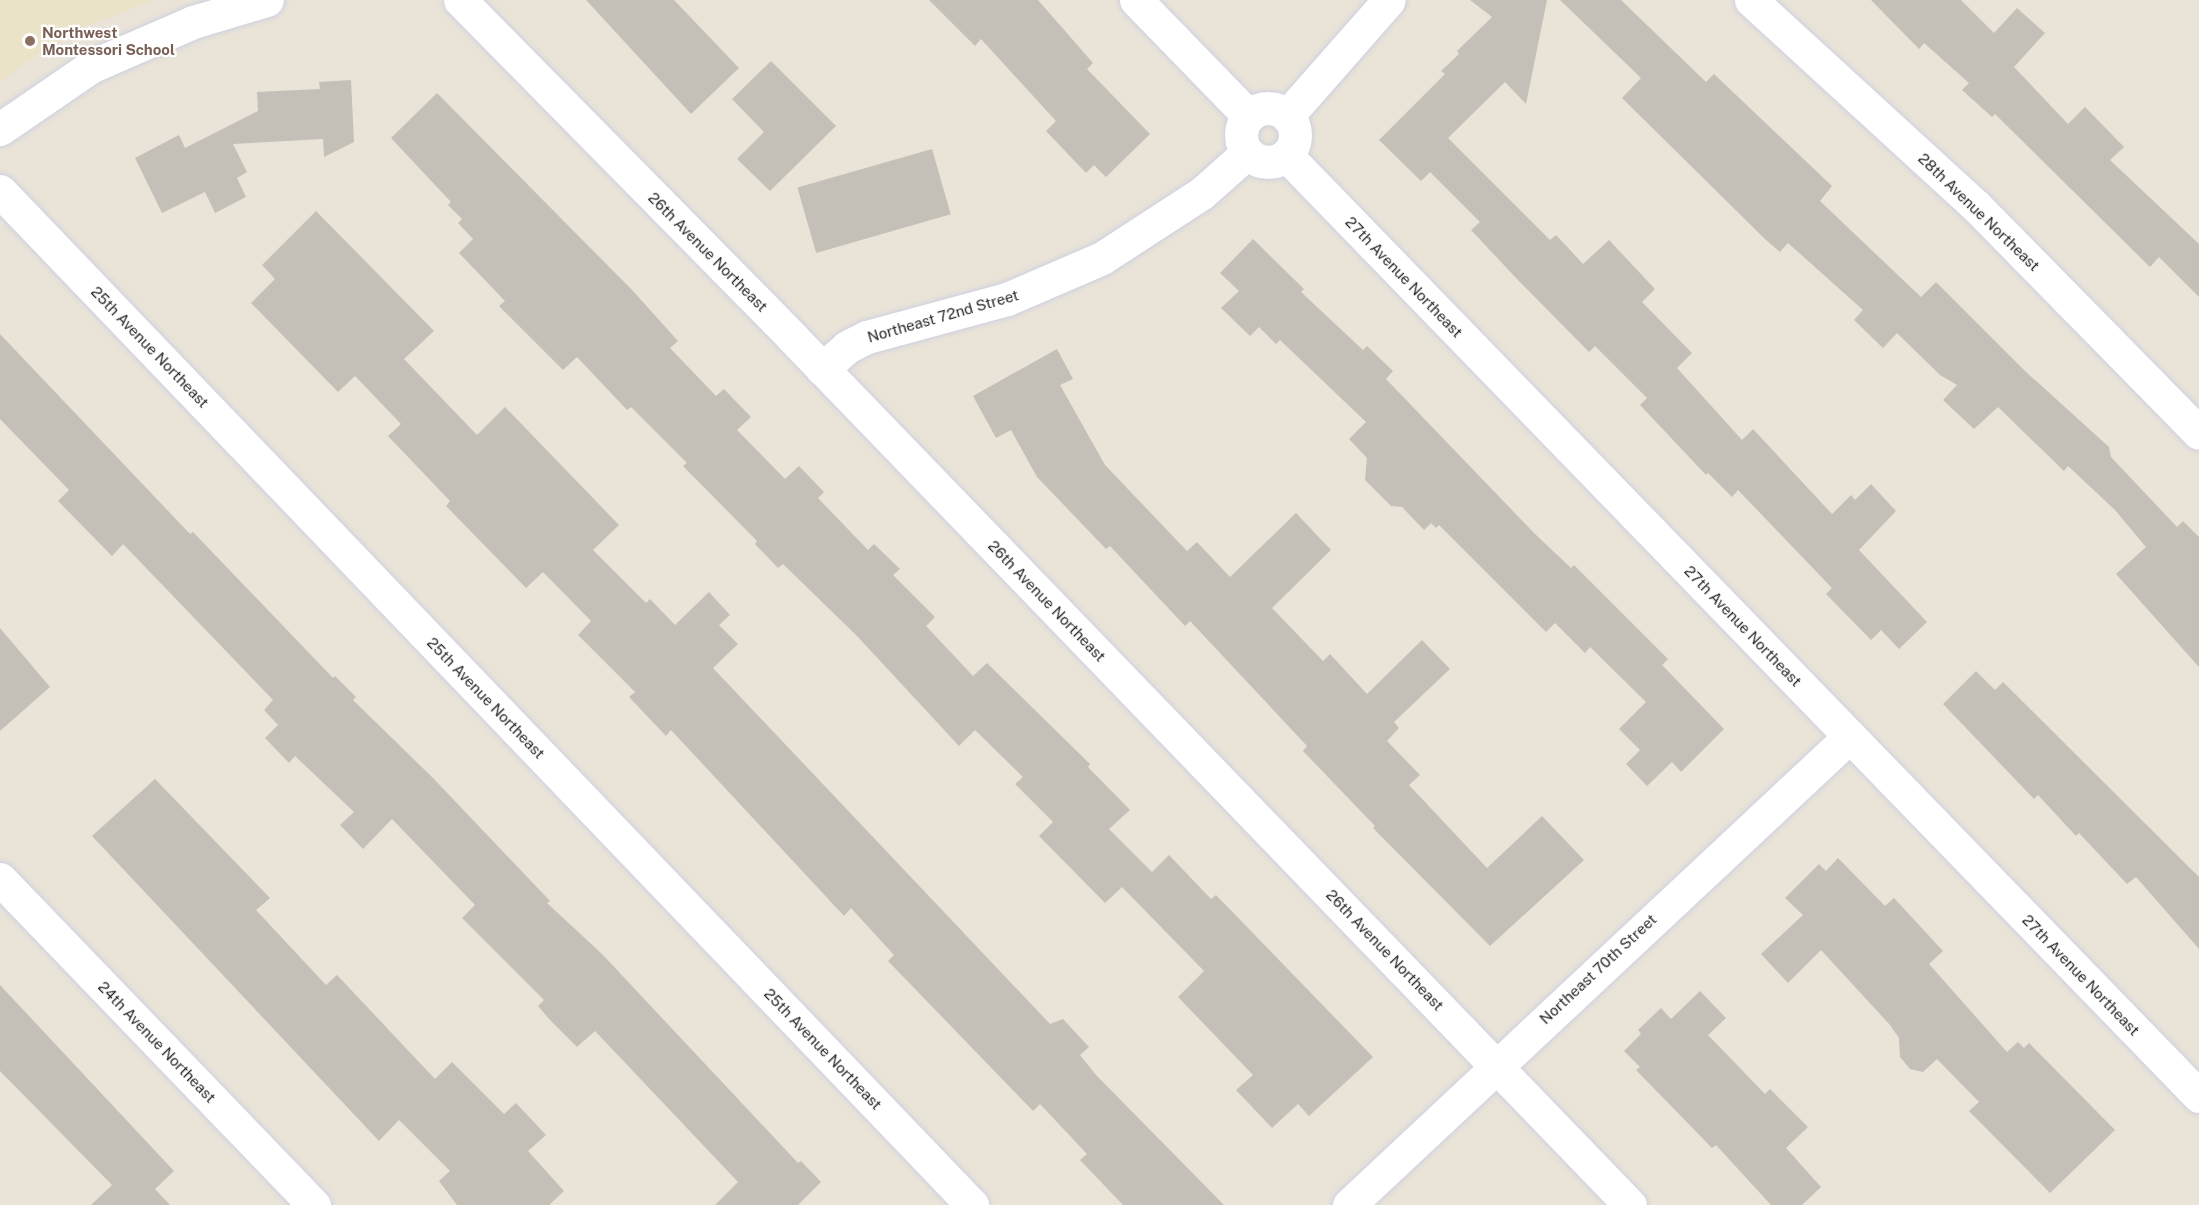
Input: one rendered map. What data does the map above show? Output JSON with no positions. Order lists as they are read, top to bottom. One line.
{"streets":{"street":["28th Avenue Northeast","26th Avenue Northeast","27th Avenue Northeast","Northeast 72nd Street","25th Avenue Northeast","Northeast 70th Street","24th Avenue Northeast"]},"crossings":[["26th Avenue Northeast","Northeast 72nd Street"],["26th Avenue Northeast","Northeast 70th Street"],["27th Avenue Northeast","Northeast 72nd Street"],["27th Avenue Northeast","Northeast 70th Street"]],"places":["Northwest Montessori School"]}
